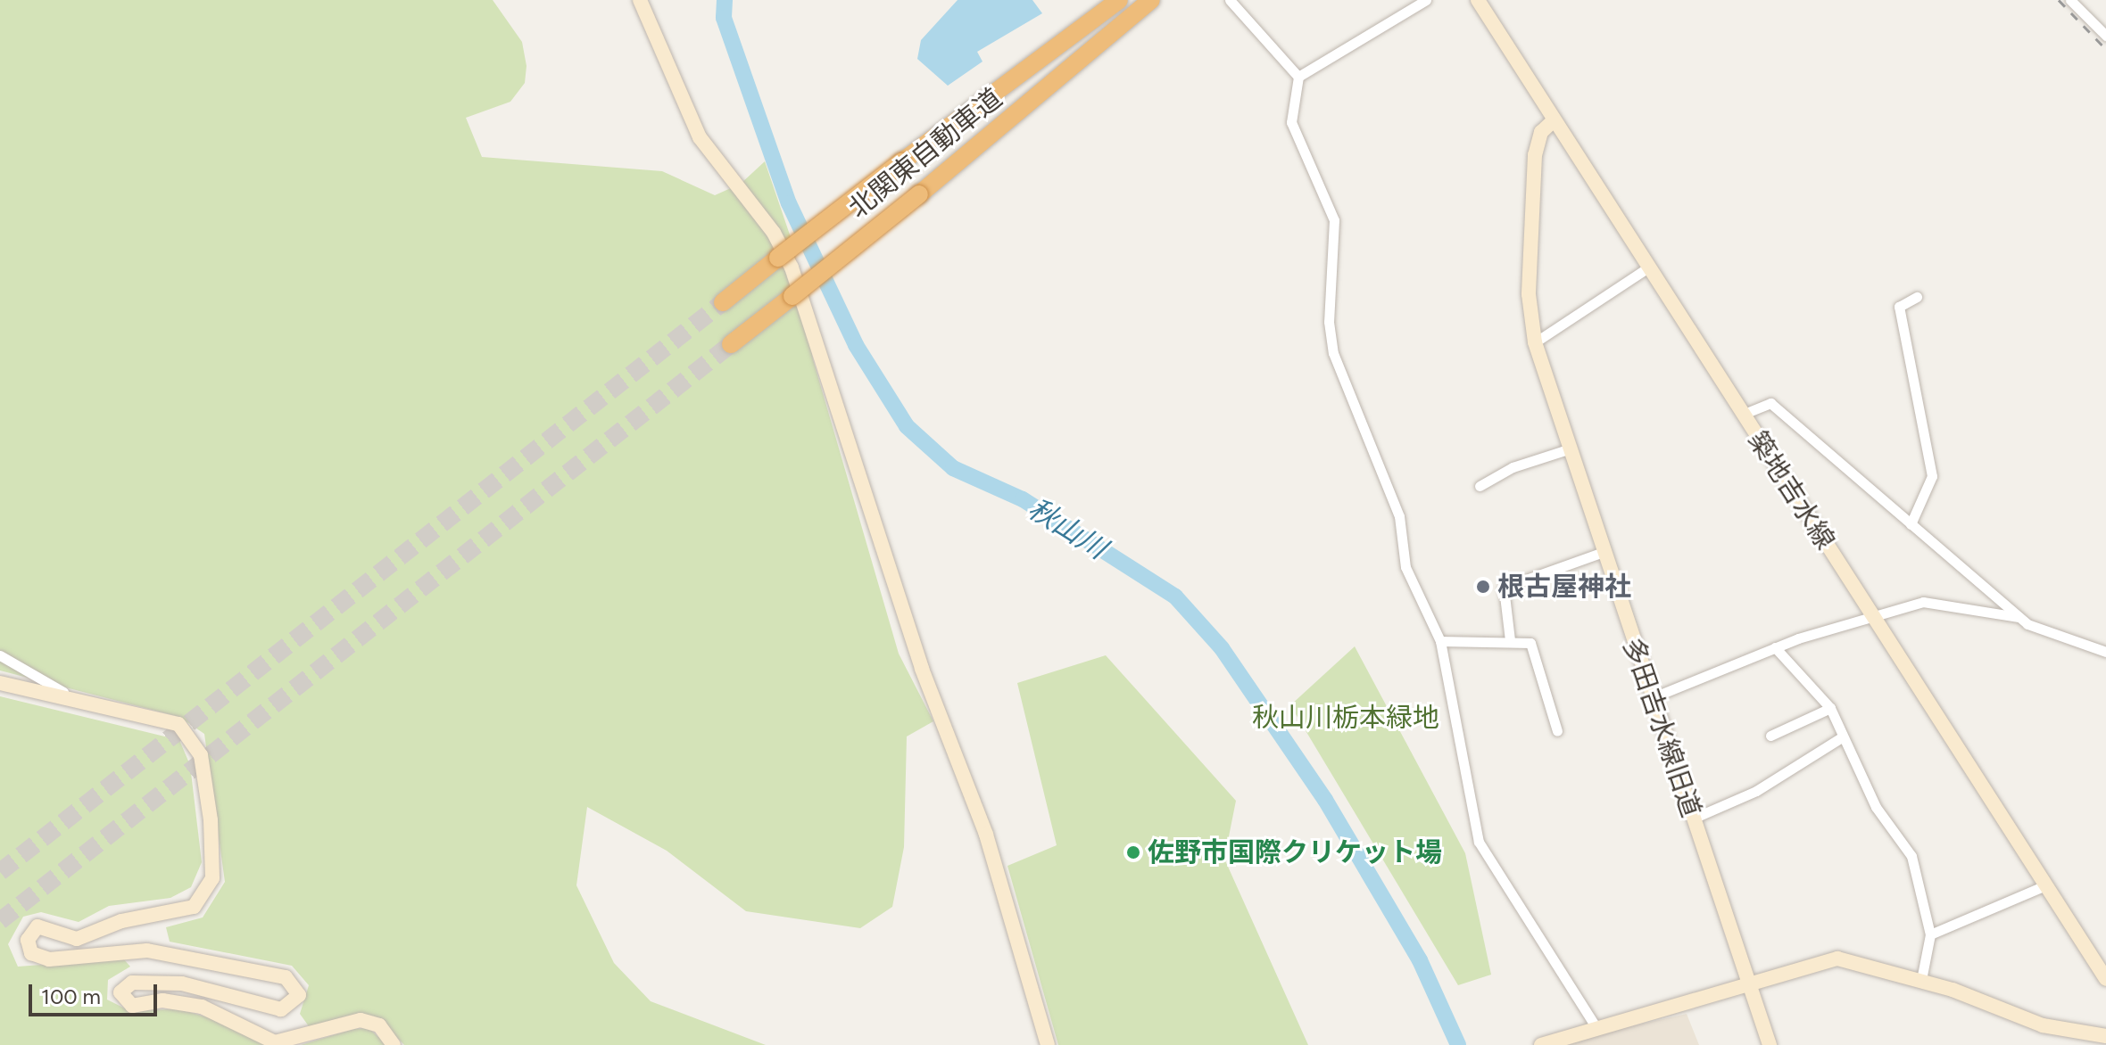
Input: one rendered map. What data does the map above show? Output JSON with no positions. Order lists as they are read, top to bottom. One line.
{"streets":{"highway":["北関東自動車道"],"main road":["築地吉水線","多田吉水線旧道"]},"crossings":[["築地吉水線","多田吉水線旧道"]],"water":["秋山川"],"parks":["秋山川栃本緑地"],"places":["根古屋神社","佐野市国際クリケット場"],"scale_bar":"100 m"}
